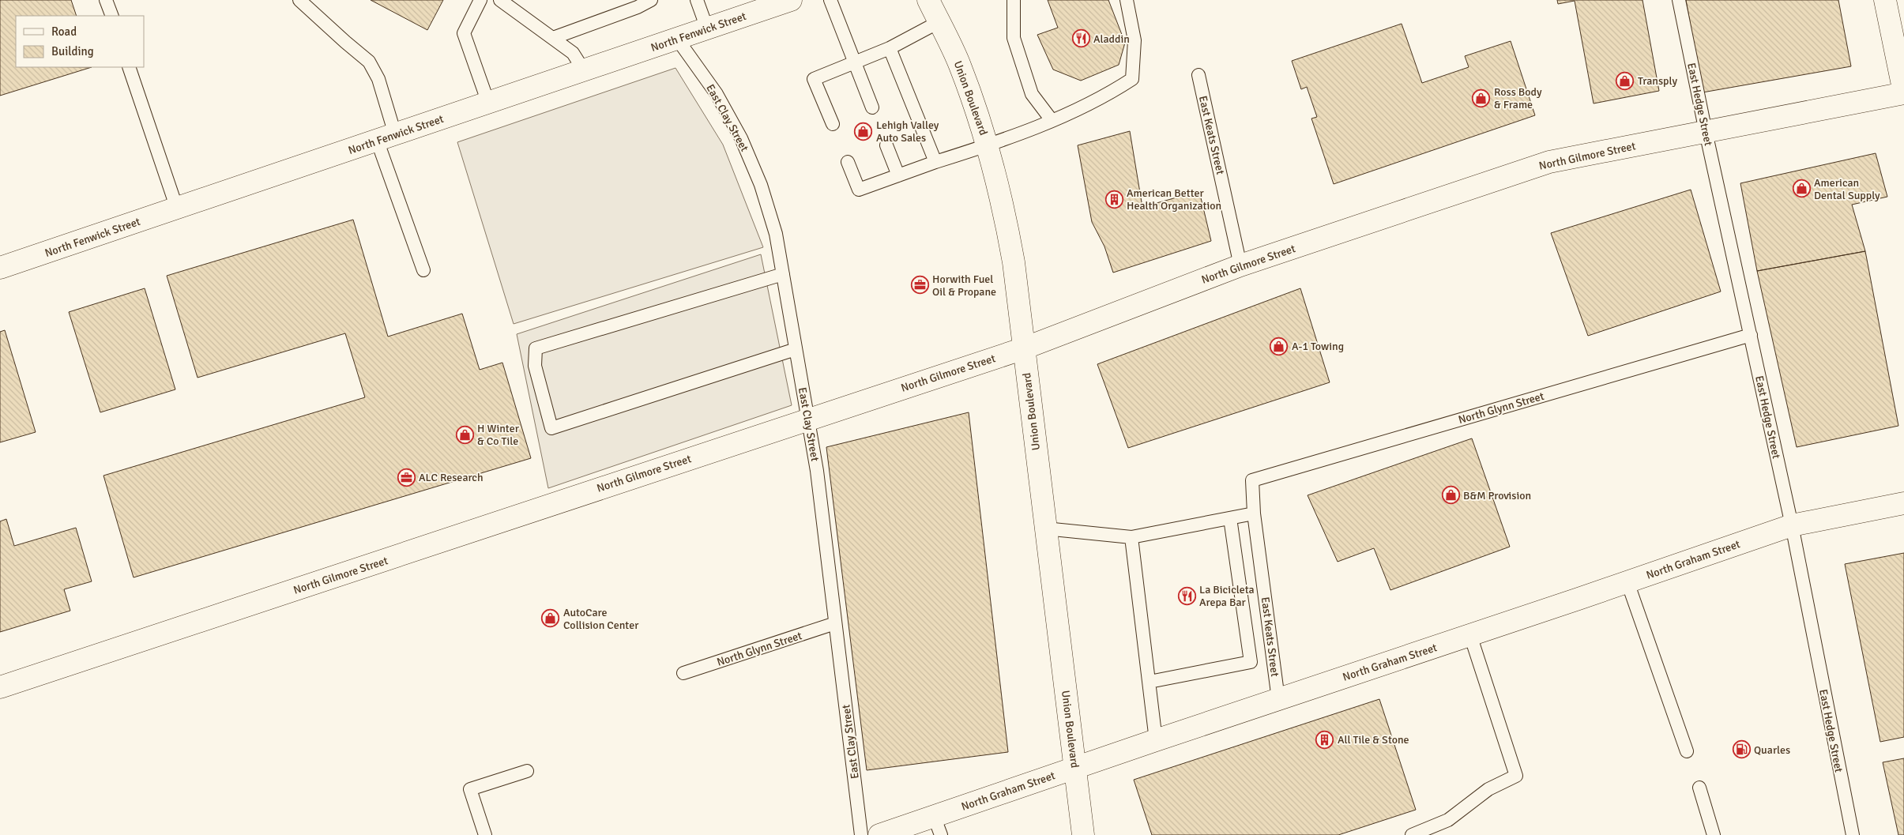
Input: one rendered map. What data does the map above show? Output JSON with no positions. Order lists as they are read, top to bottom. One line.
{"streets":{"street":["North Fenwick Street","Union Boulevard","North Gilmore Street","North Graham Street"],"lane":["East Hedge Street","East Clay Street","East Keats Street","North Glynn Street"]},"crossings":[["North Fenwick Street","East Clay Street"],["Union Boulevard","North Gilmore Street"],["Union Boulevard","North Graham Street"],["East Hedge Street","North Gilmore Street"],["East Hedge Street","North Glynn Street"],["East Hedge Street","North Graham Street"],["East Clay Street","North Gilmore Street"],["East Clay Street","North Glynn Street"],["East Keats Street","North Gilmore Street"],["East Keats Street","North Glynn Street"],["East Keats Street","North Graham Street"]],"places":{"restaurant":["Aladdin","La Bicicleta Arepa Bar"],"shop":["Transply","Ross Body & Frame","Lehigh Valley Auto Sales","American Dental Supply","A-1 Towing","H Winter & Co Tile","B&M Provision","AutoCare Collision Center"],"building":["American Better Health Organization","All Tile & Stone"],"office":["Horwith Fuel Oil & Propane","ALC Research"],"fuel station":["Quarles"]},"legend":["Road","Building"]}
